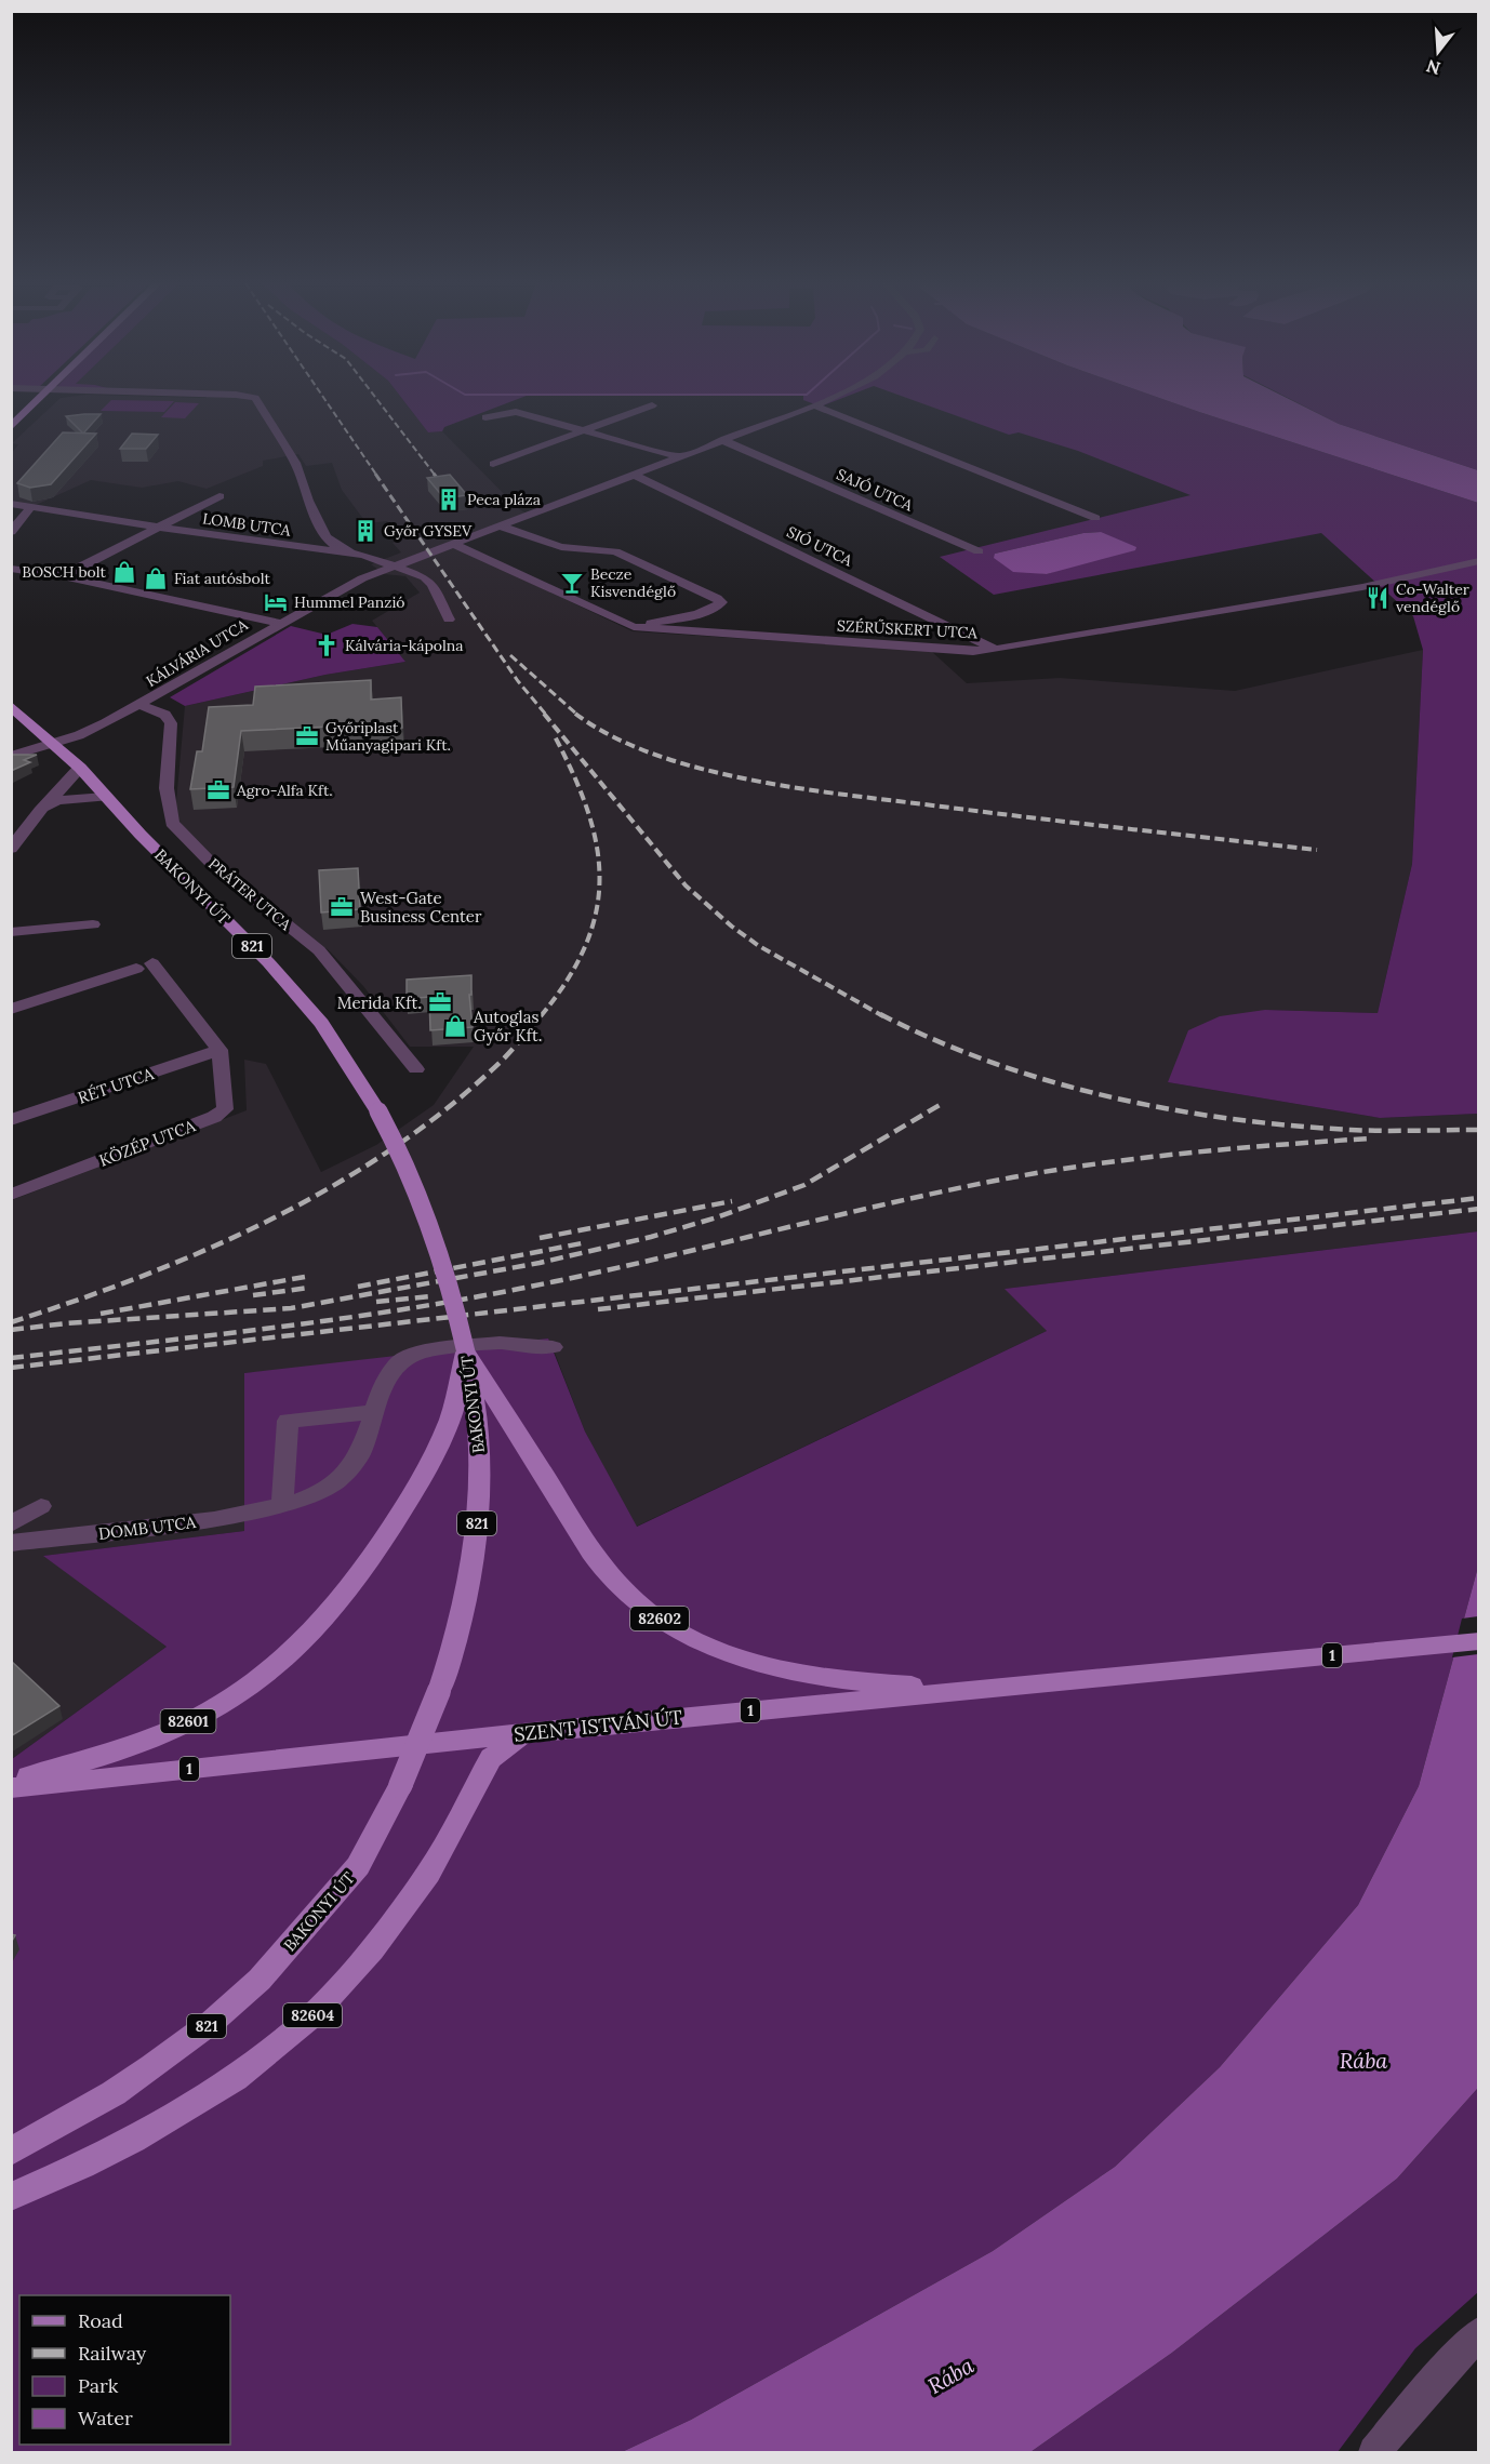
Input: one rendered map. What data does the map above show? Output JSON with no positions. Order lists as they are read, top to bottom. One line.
{"streets":{"main road":["BAKONYI ÚT","821","82602","1","82601","SZENT ISTVÁN ÚT","82604"],"street":["SAJÓ UTCA","LOMB UTCA","SIÓ UTCA","SZÉRŰSKERT UTCA","KÁLVÁRIA UTCA","PRÁTER UTCA","RÉT UTCA","KÖZÉP UTCA","DOMB UTCA"]},"crossings":[["SAJÓ UTCA","KÁLVÁRIA UTCA"],["LOMB UTCA","KÁLVÁRIA UTCA"],["SIÓ UTCA","SZÉRŰSKERT UTCA"],["SIÓ UTCA","KÁLVÁRIA UTCA"],["SZÉRŰSKERT UTCA","KÁLVÁRIA UTCA"],["KÁLVÁRIA UTCA","BAKONYI ÚT"],["KÁLVÁRIA UTCA","PRÁTER UTCA"],["BAKONYI ÚT","82602"],["BAKONYI ÚT","82601"],["RÉT UTCA","KÖZÉP UTCA"],["82602","82601"],["82602","SZENT ISTVÁN ÚT"],["SZENT ISTVÁN ÚT","82604"]],"water":["Rába"],"places":{"building":["Peca pláza","Győr GYSEV"],"shop":["BOSCH bolt","Fiat autósbolt","Autoglas Győr Kft."],"bar":["Becze Kisvendéglő"],"restaurant":["Co-Walter vendéglő"],"hotel":["Hummel Panzió"],"church":["Kálvária-kápolna"],"office":["Győriplast Műanyagipari Kft.","Agro-Alfa Kft.","West-Gate Business Center","Merida Kft."]},"legend":["Road","Railway","Park","Water"],"north":"bottom"}
